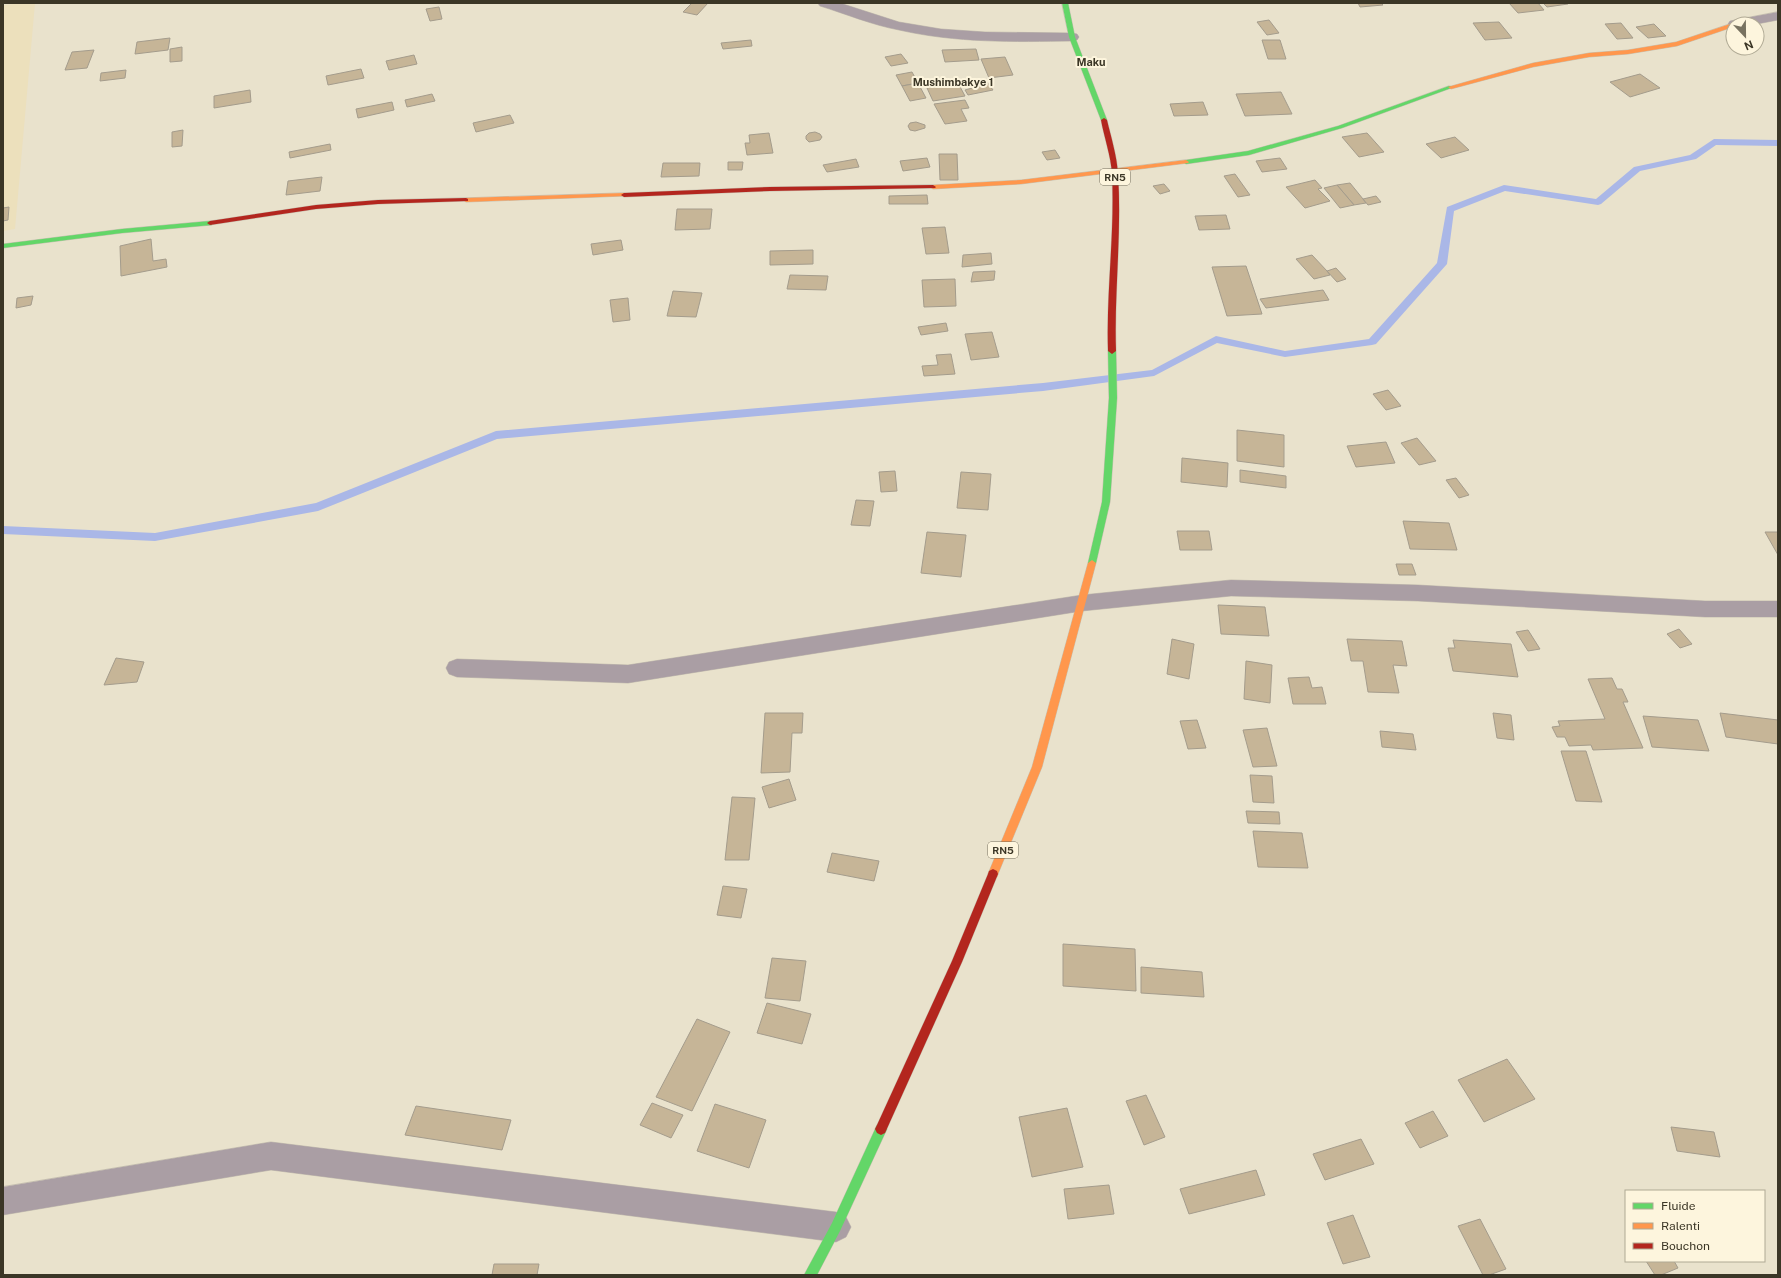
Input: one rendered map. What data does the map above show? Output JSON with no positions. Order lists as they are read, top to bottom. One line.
{"streets":{"main road":["RN5"]},"districts":["Maku","Mushimbakye 1"],"legend":["Fluide","Ralenti","Bouchon"],"north":"bottom"}
